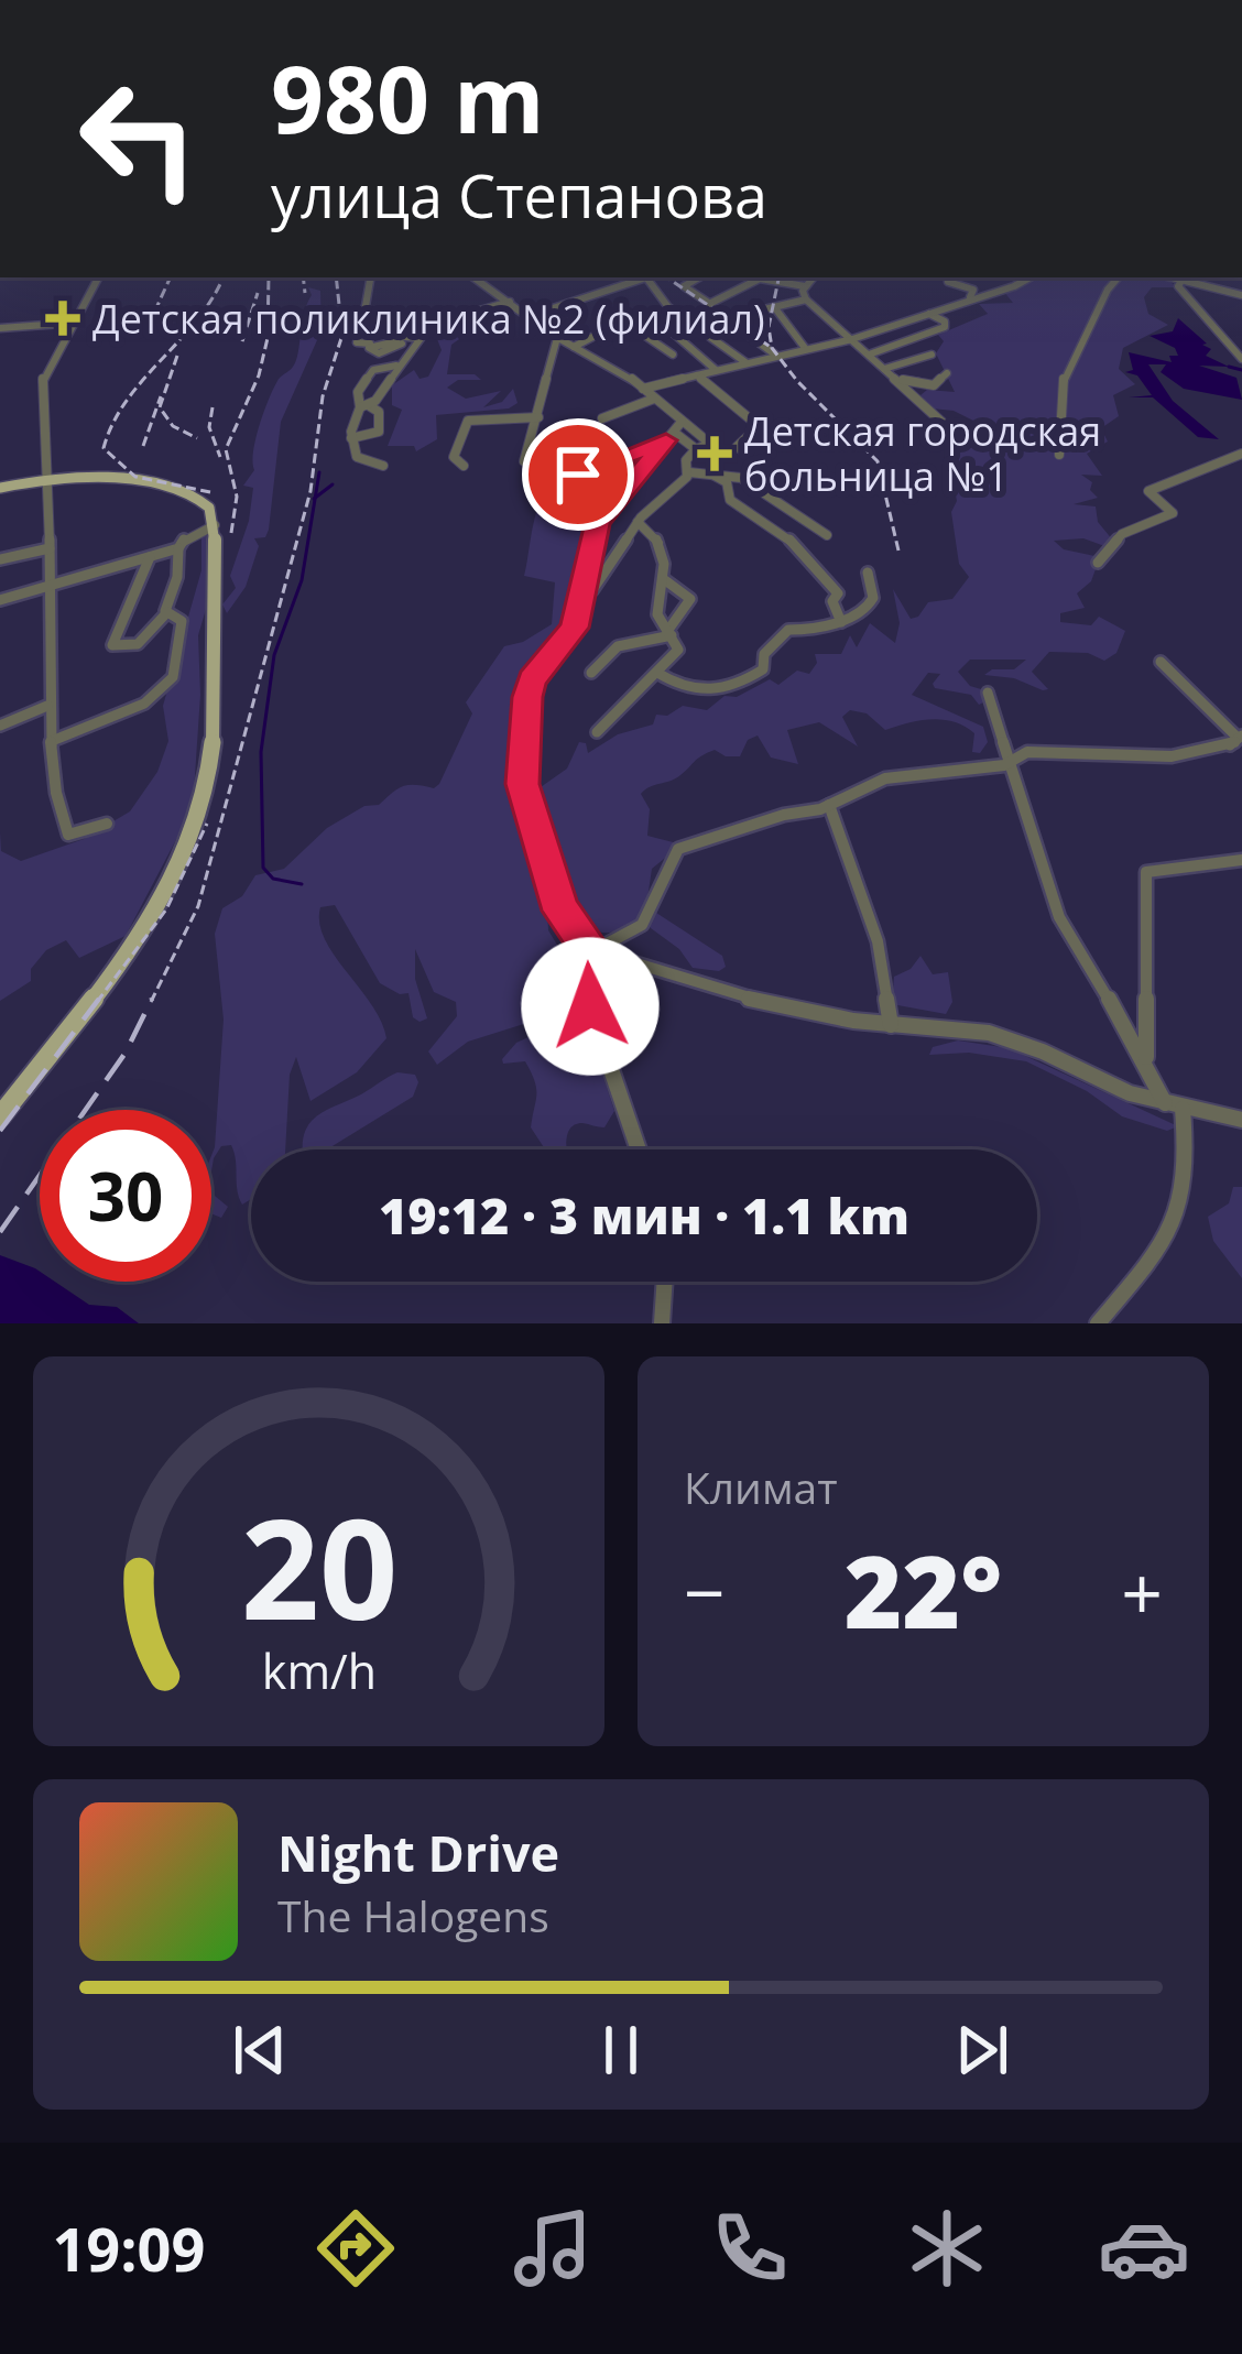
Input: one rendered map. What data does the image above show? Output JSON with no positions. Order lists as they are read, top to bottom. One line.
{"places":{"health":["Детская поликлиника №2 (филиал)","Детская городская больница №1"]},"page":{"turn":["980 m","улица Степанова"],"limit":"30","trip":"19:12 · 3 мин · 1.1 km","tile":"Климат","heat":["−","22°","+"],"song":["Night Drive","The Halogens"],"tabs":"19:09","gauge":["20","km/h"]}}
